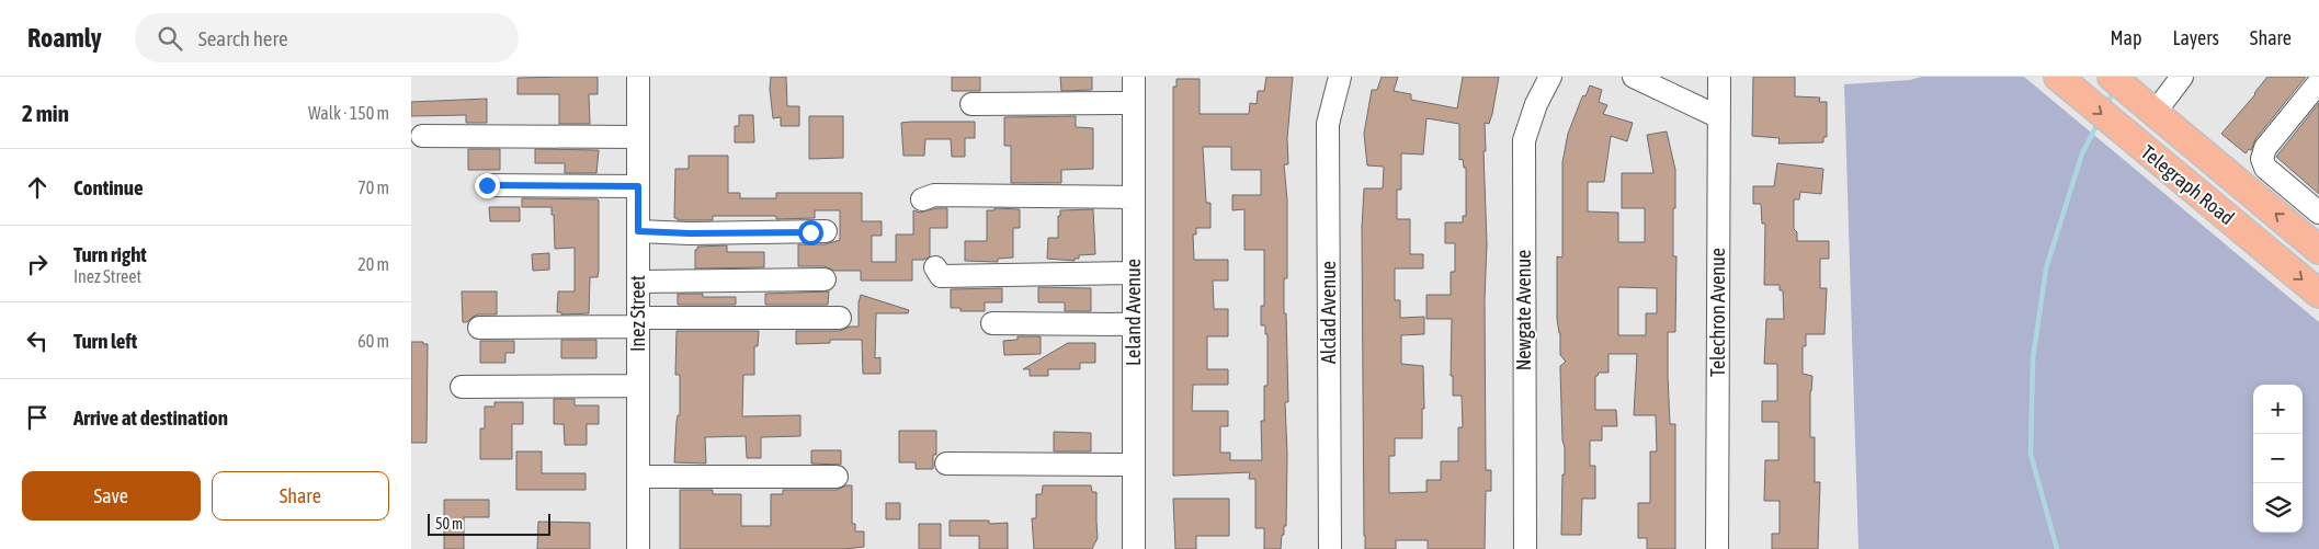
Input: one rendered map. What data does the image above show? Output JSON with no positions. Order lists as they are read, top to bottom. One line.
{"streets":{"main road":["Telegraph Road"],"street":["Newgate Avenue","Leland Avenue","Alclad Avenue","Telechron Avenue","Inez Street"]},"scale_bar":"50 m","page":{"header":"Roamly","search":"Search here","nav":["Map","Layers","Share"],"heading":["2 min","Walk · 150 m"],"list":[["Continue","70 m"],["Turn right","Inez Street","20 m"],["Turn left","60 m"],"Arrive at destination"],"map_buttons":["+","−"],"buttons":["Save","Share"],"scale":"50 m"}}
